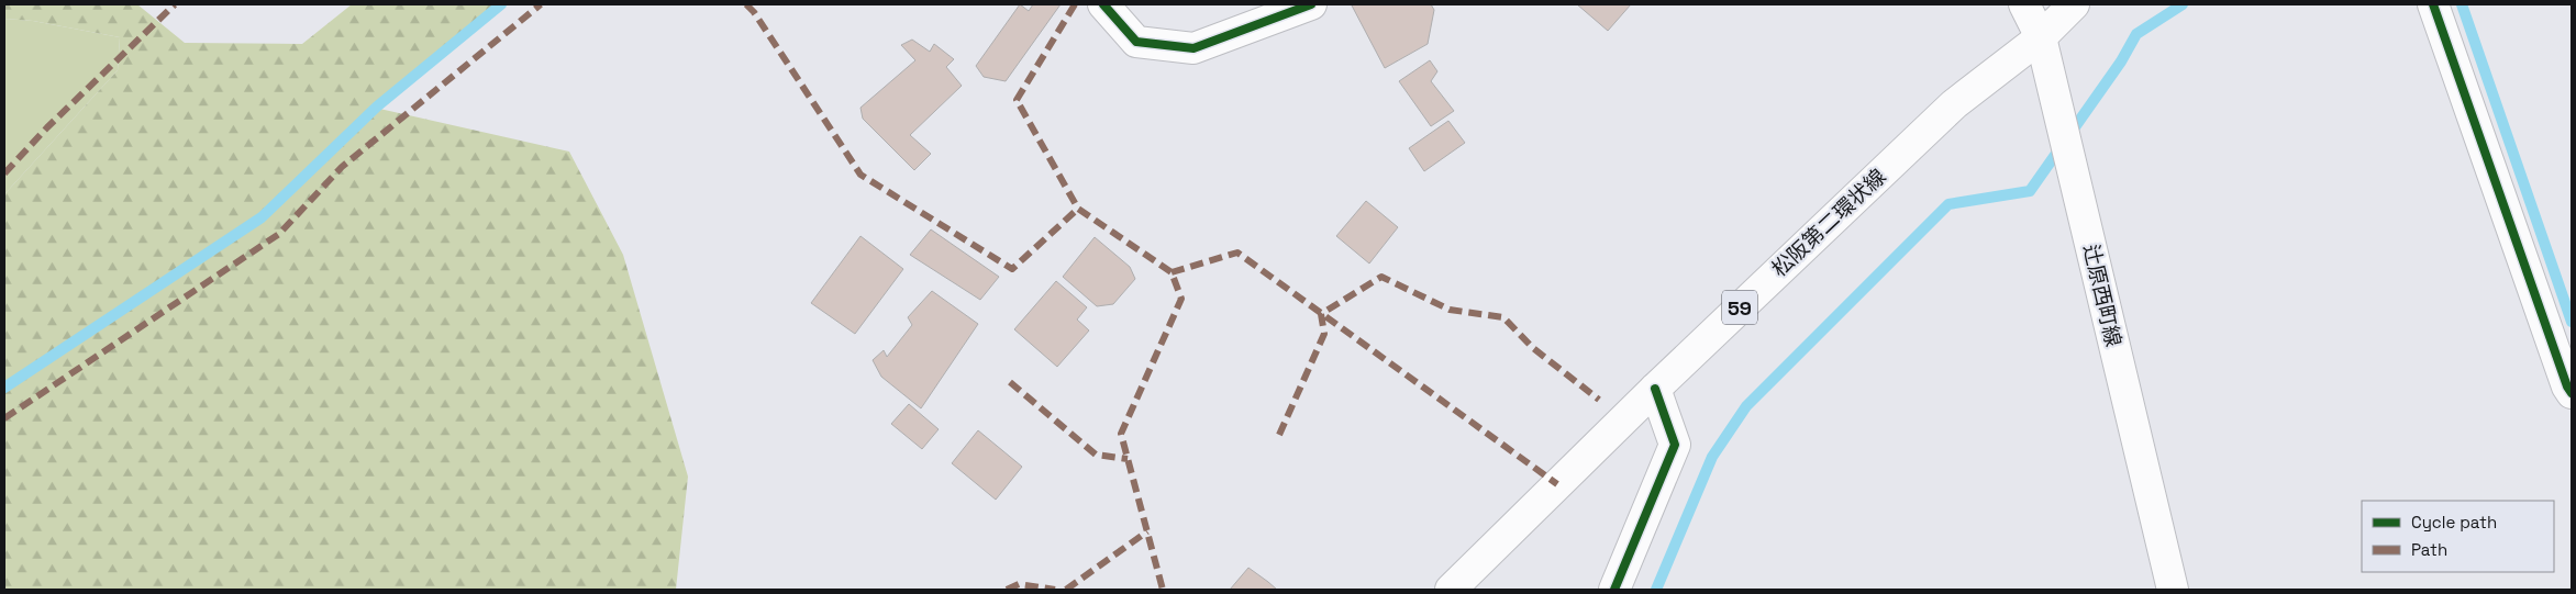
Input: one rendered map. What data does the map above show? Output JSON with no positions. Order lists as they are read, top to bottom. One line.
{"streets":{"main road":["松阪第二環状線","辻原西町線","59"]},"crossings":[["松阪第二環状線","辻原西町線"]],"legend":["Cycle path","Path"]}
